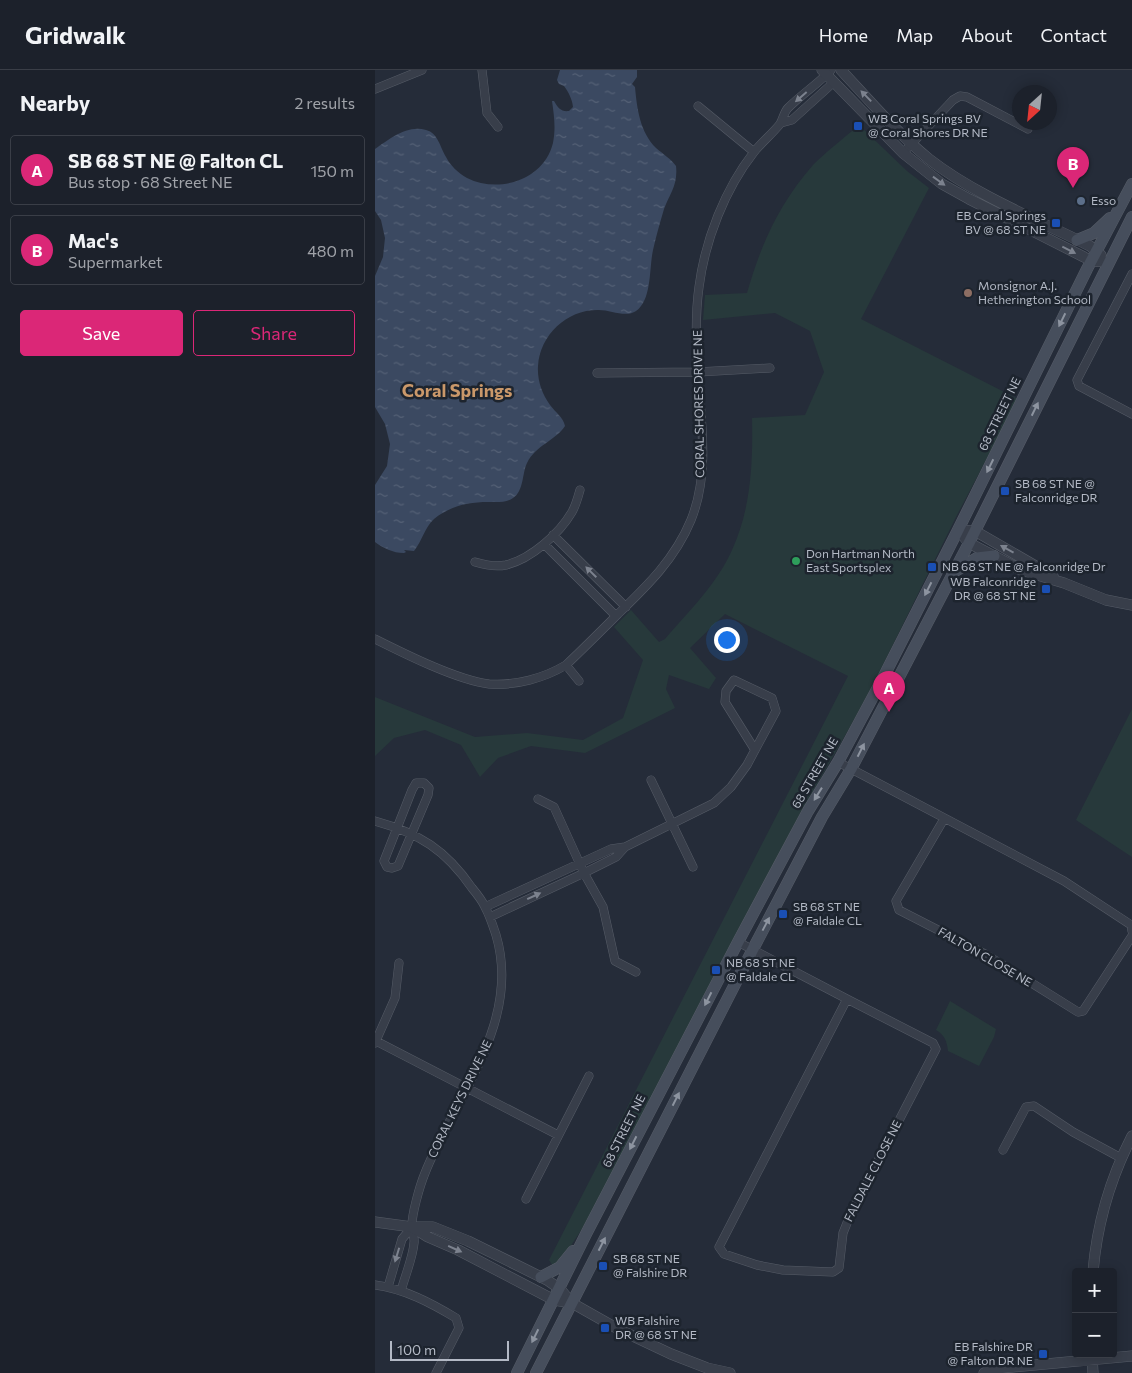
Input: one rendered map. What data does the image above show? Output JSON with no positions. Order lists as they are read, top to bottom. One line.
{"streets":{"main road":["68 STREET NE"],"street":["CORAL SHORES DRIVE NE","FALTON CLOSE NE","CORAL KEYS DRIVE NE","FALDALE CLOSE NE"]},"crossings":[["68 STREET NE","FALDALE CLOSE NE"]],"districts":["Coral Springs"],"places":{"transit":["WB Coral Springs BV @ Coral Shores DR NE","EB Coral Springs BV @ 68 ST NE","SB 68 ST NE @ Falconridge DR","NB 68 ST NE @ Falconridge Dr","WB Falconridge DR @ 68 ST NE","SB 68 ST NE @ Faldale CL","NB 68 ST NE @ Faldale CL","SB 68 ST NE @ Falshire DR","WB Falshire DR @ 68 ST NE","EB Falshire DR @ Falton DR NE"],"other":["Esso","Monsignor A.J. Hetherington School","Don Hartman North East Sportsplex"]},"scale_bar":"100 m","north":"bottom left","page":{"header":"Gridwalk","nav":["Home","Map","About","Contact"],"heading":["Nearby","2 results"],"list":[{"mark":"A","name":"SB 68 ST NE @ Falton CL","note":"Bus stop · 68 Street NE","value":"150 m"},{"mark":"B","name":"Mac's","note":"Supermarket","value":"480 m"}],"pins":["B","A"],"buttons":["Save","Share"],"map_buttons":["+","−"],"scale":"100 m"}}
